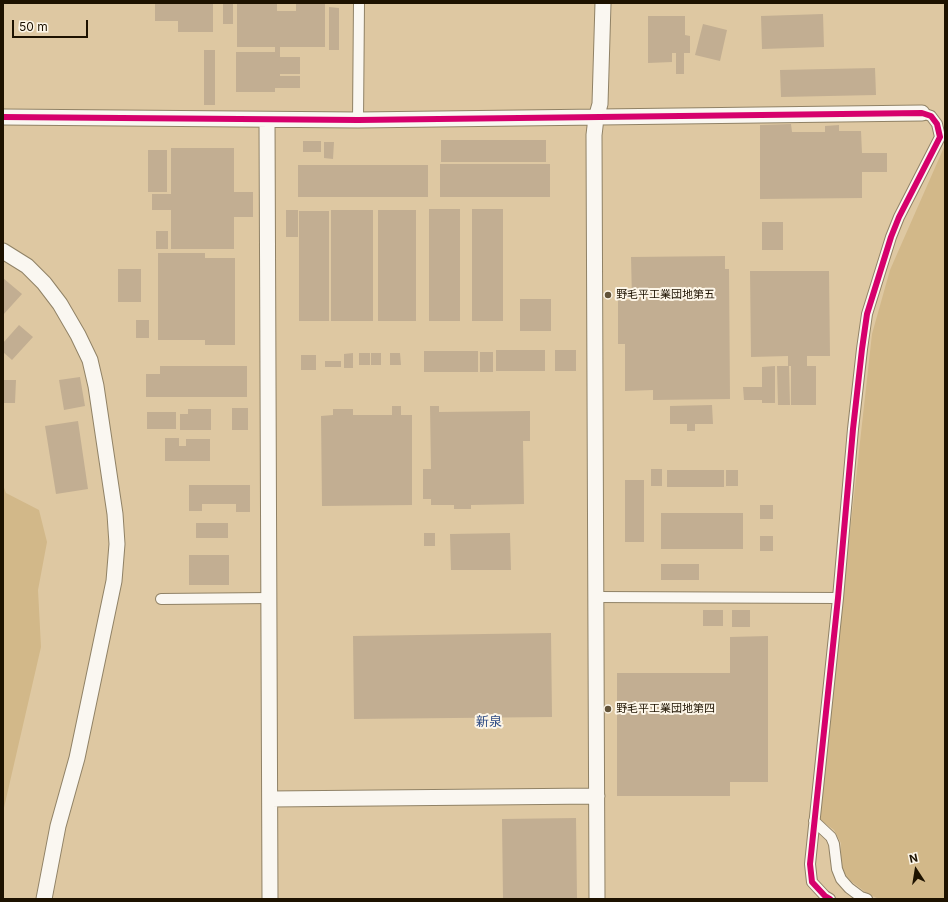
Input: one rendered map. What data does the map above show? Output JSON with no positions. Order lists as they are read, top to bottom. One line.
{"districts":["新泉"],"places":["野毛平工業団地第五","野毛平工業団地第四"],"scale_bar":"50 m","north":"top"}
